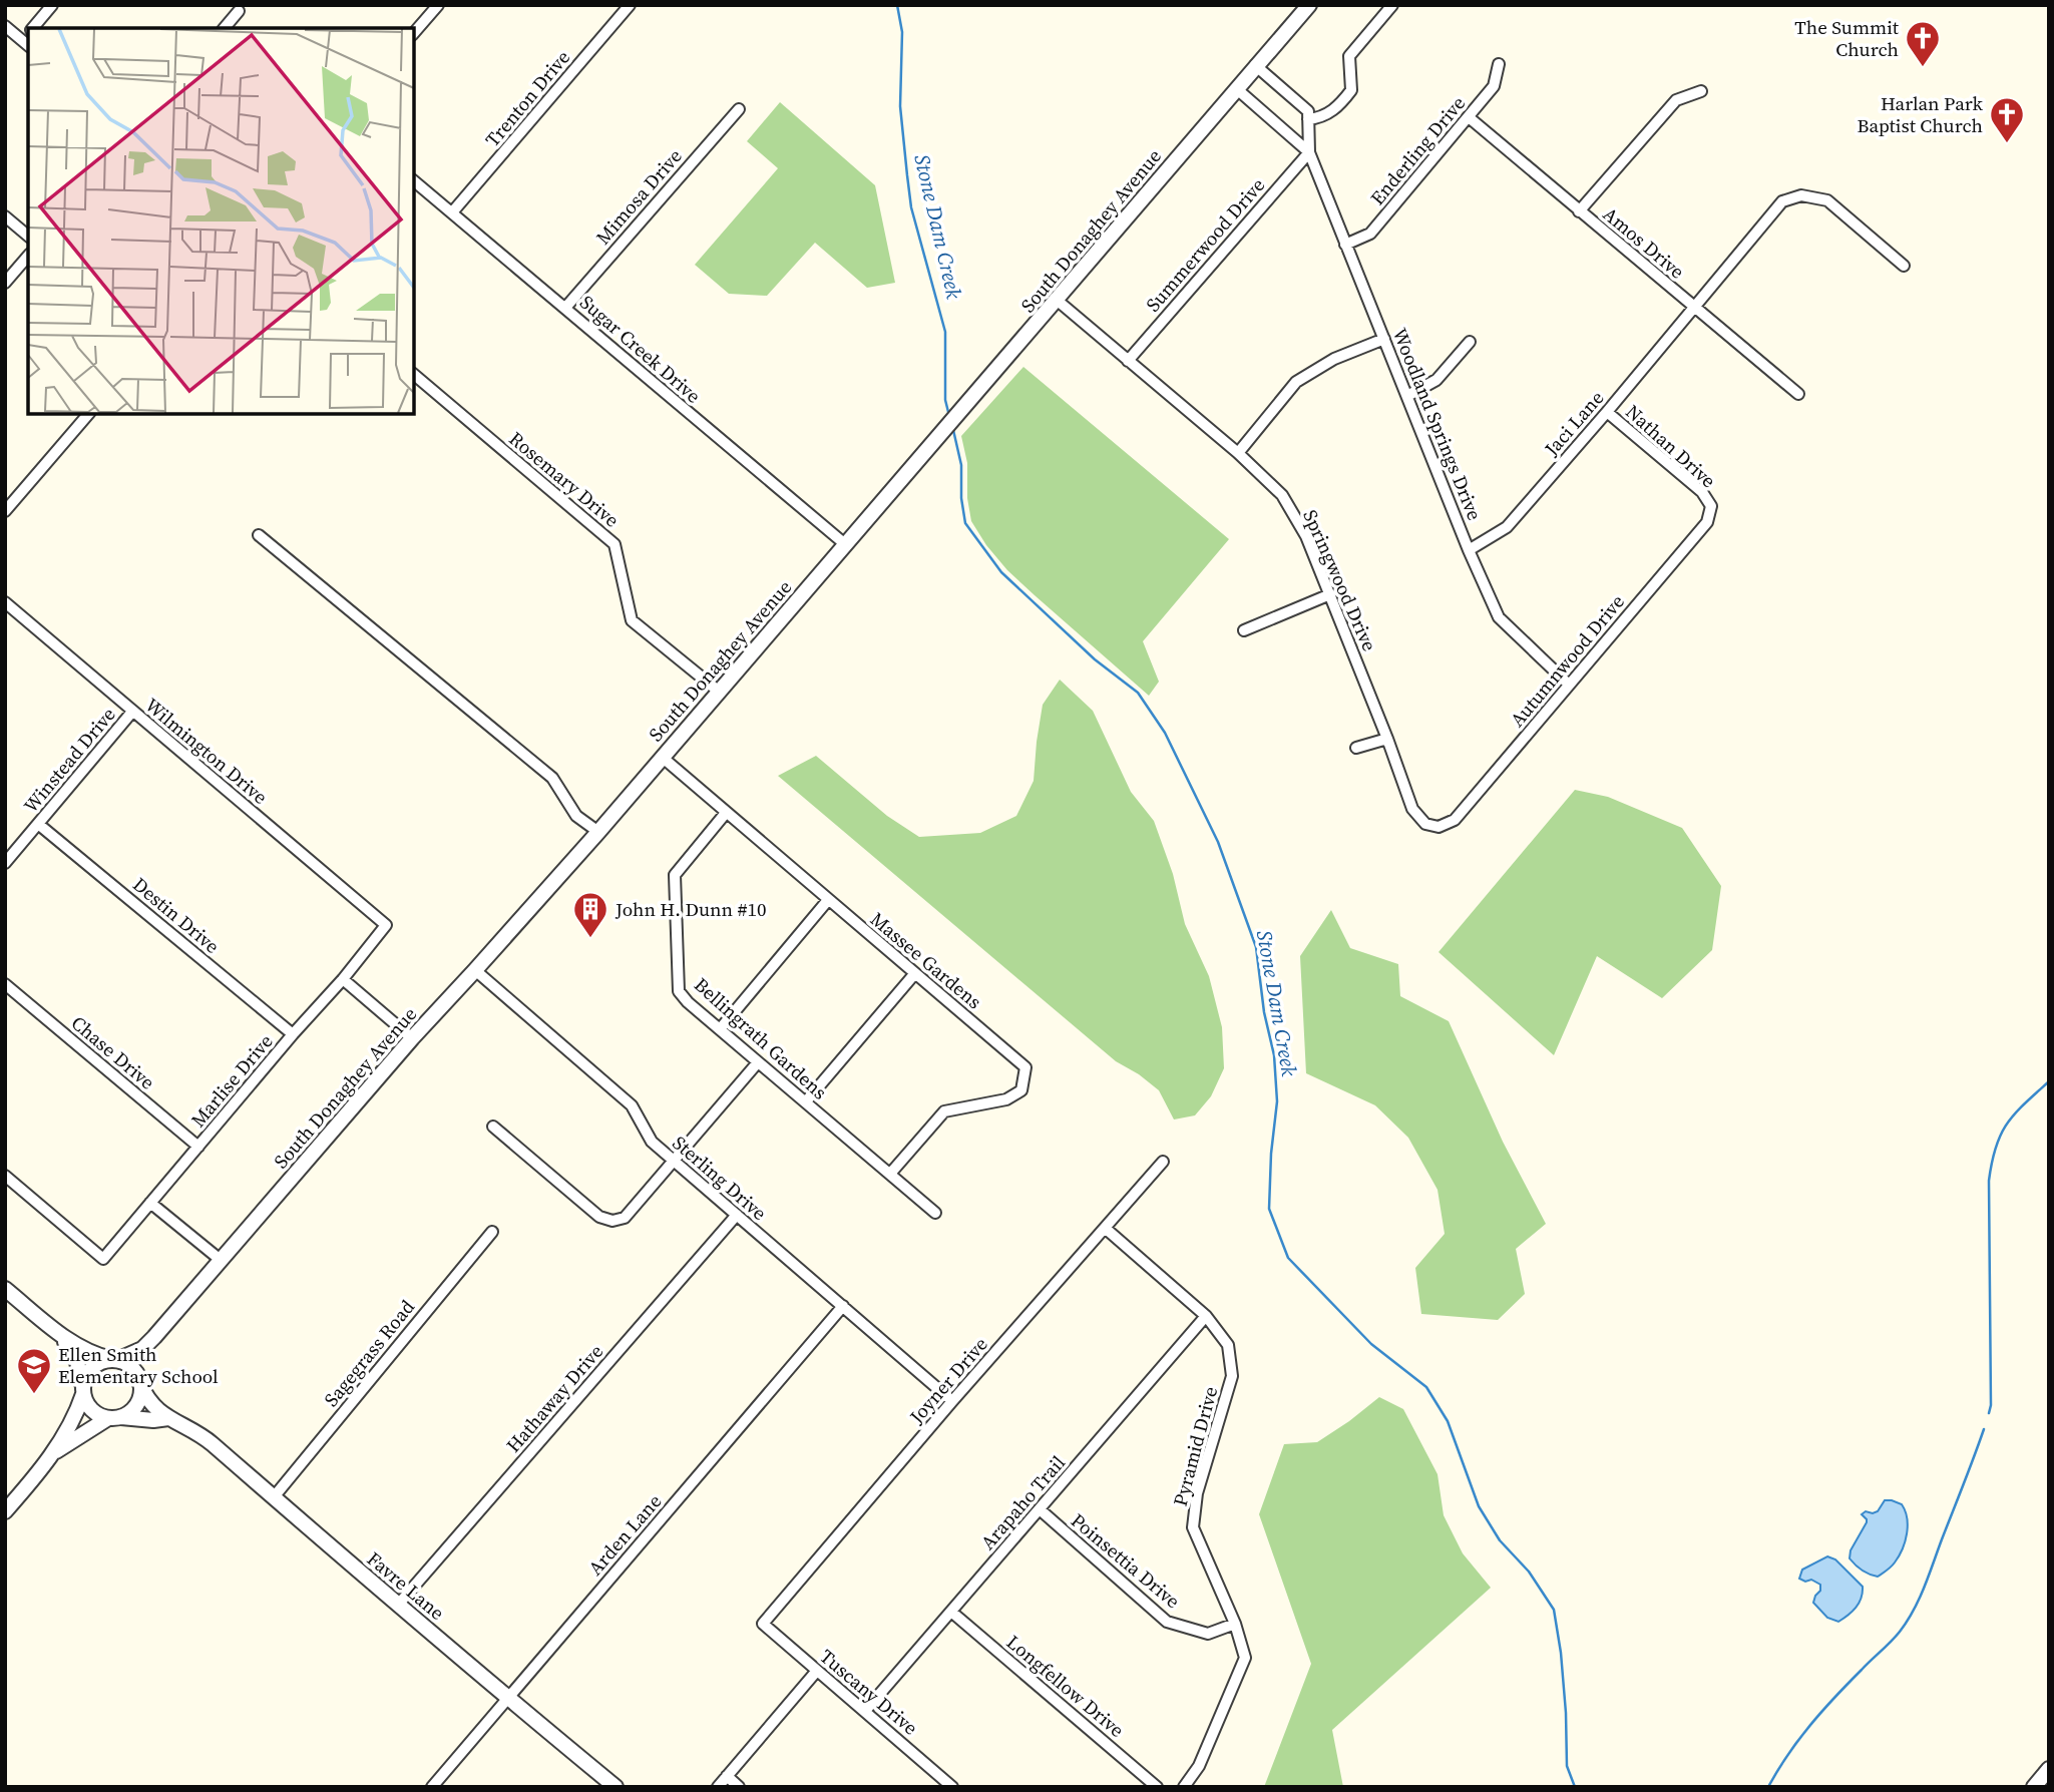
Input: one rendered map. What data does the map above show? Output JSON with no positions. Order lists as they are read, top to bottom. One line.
{"streets":{"street":["Trenton Drive","Enderling Drive","Mimosa Drive","South Donaghey Avenue","Amos Drive","Summerwood Drive","Sugar Creek Drive","Jaci Lane","Woodland Springs Drive","Nathan Drive","Rosemary Drive","Springwood Drive","Autumnwood Drive","Wilmington Drive","Winstead Drive","Destin Drive","Massee Gardens","Bellingrath Gardens","Chase Drive","Marlise Drive","Sterling Drive","Sagegrass Road","Joyner Drive","Hathaway Drive","Pyramid Drive","Arapaho Trail","Arden Lane","Poinsettia Drive","Favre Lane","Longfellow Drive","Tuscany Drive"]},"crossings":[["Trenton Drive","Sugar Creek Drive"],["Enderling Drive","Amos Drive"],["Enderling Drive","Woodland Springs Drive"],["Mimosa Drive","Sugar Creek Drive"],["South Donaghey Avenue","Sugar Creek Drive"],["South Donaghey Avenue","Woodland Springs Drive"],["South Donaghey Avenue","Rosemary Drive"],["South Donaghey Avenue","Springwood Drive"],["South Donaghey Avenue","Massee Gardens"],["South Donaghey Avenue","Sterling Drive"],["South Donaghey Avenue","Favre Lane"],["Amos Drive","Jaci Lane"],["Summerwood Drive","Woodland Springs Drive"],["Summerwood Drive","Springwood Drive"],["Jaci Lane","Woodland Springs Drive"],["Jaci Lane","Nathan Drive"],["Woodland Springs Drive","Autumnwood Drive"],["Nathan Drive","Autumnwood Drive"],["Springwood Drive","Autumnwood Drive"],["Wilmington Drive","Winstead Drive"],["Wilmington Drive","Marlise Drive"],["Winstead Drive","Destin Drive"],["Destin Drive","Marlise Drive"],["Massee Gardens","Bellingrath Gardens"],["Chase Drive","Marlise Drive"],["Sterling Drive","Joyner Drive"],["Sterling Drive","Hathaway Drive"],["Sterling Drive","Arden Lane"],["Sagegrass Road","Favre Lane"],["Joyner Drive","Pyramid Drive"],["Joyner Drive","Tuscany Drive"],["Hathaway Drive","Favre Lane"],["Pyramid Drive","Arapaho Trail"],["Pyramid Drive","Poinsettia Drive"],["Arapaho Trail","Poinsettia Drive"],["Arapaho Trail","Longfellow Drive"],["Arapaho Trail","Tuscany Drive"],["Arden Lane","Favre Lane"]],"water":["Stone Dam Creek"],"places":{"church":["The Summit Church","Harlan Park Baptist Church"],"building":["John H. Dunn #10"],"school or university":["Ellen Smith Elementary School"]}}
